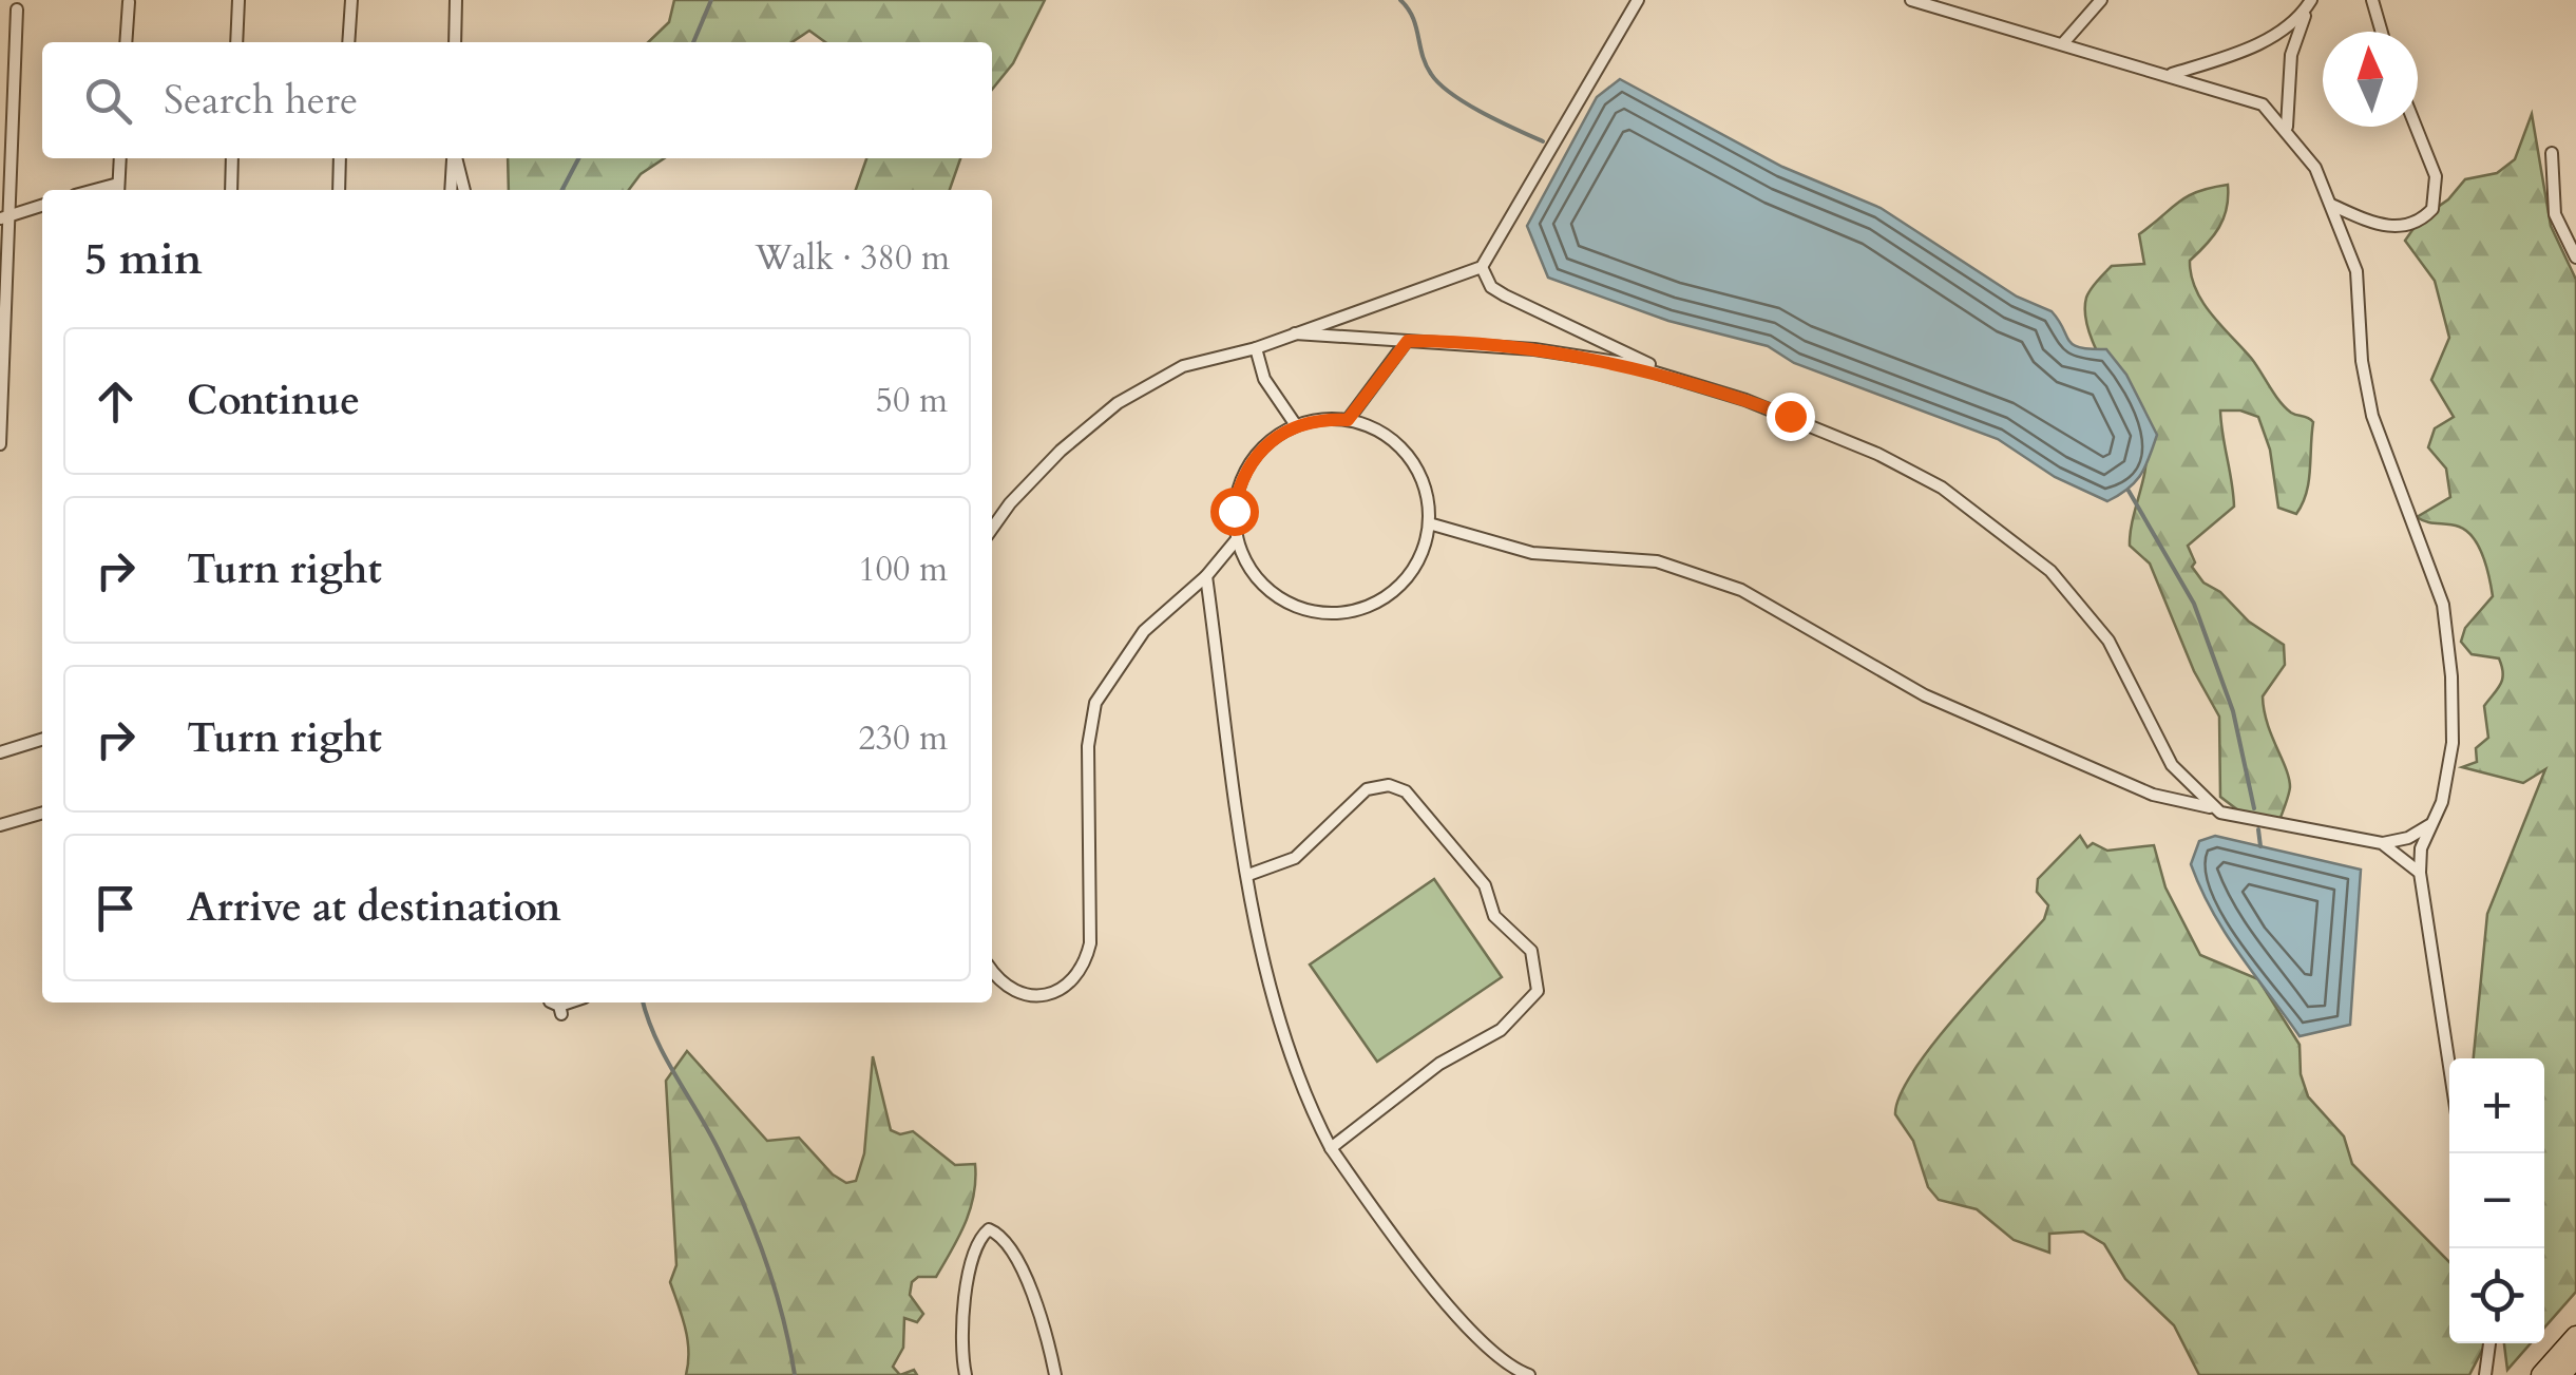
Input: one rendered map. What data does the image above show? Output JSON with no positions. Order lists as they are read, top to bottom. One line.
{"north":"top","page":{"search":"Search here","heading":["5 min","Walk · 380 m"],"list":[["Continue","50 m"],["Turn right","100 m"],["Turn right","230 m"],"Arrive at destination"],"map_buttons":["+","−"]}}
